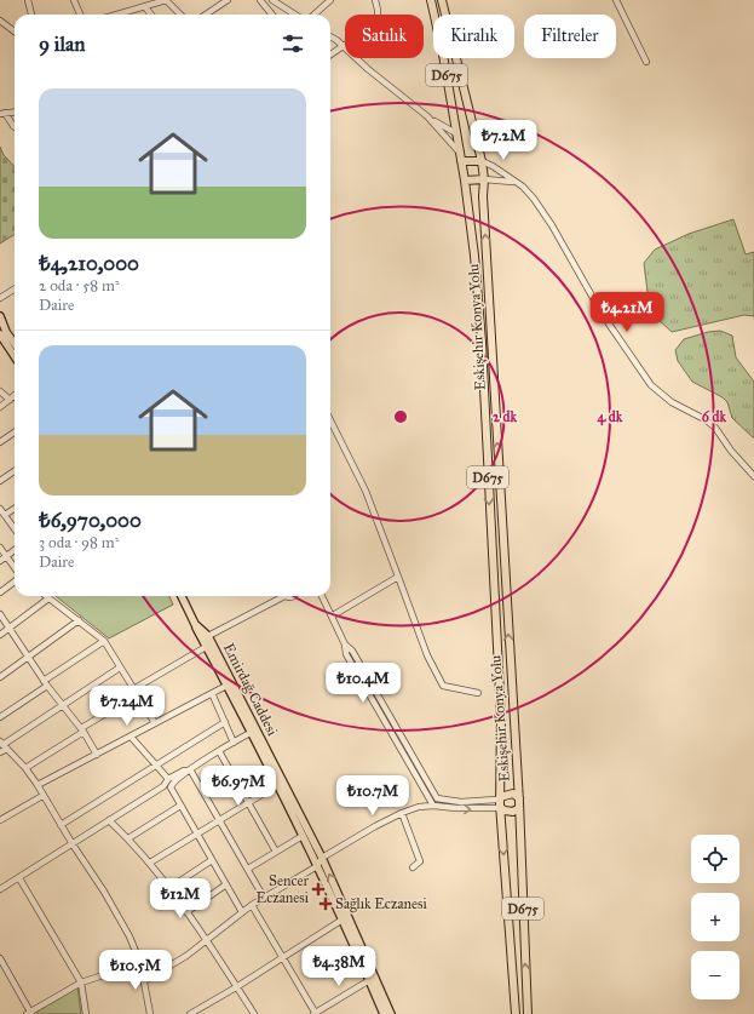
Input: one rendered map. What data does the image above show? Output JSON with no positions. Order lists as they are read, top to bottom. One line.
{"streets":{"highway":["D675","Eskişehir Konya Yolu"],"main road":["Emirdağ Caddesi"]},"crossings":[["D675","Eskişehir Konya Yolu"]],"places":{"health":["Sencer Eczanesi","Sağlık Eczanesi"]},"page":{"chip":["Satılık","Kiralık","Filtreler"],"heading":"9 ilan","list":[{"name":"₺4,210,000","note":"2 oda · 58 m² · Daire"},{"name":"₺6,970,000","note":"3 oda · 98 m² · Daire"}],"price":["₺7.2M","₺4.21M","₺10.4M","₺7.24M","₺6.97M","₺10.7M","₺12M","₺4.38M","₺10.5M"],"map_buttons":["+","−"]},"rings":["2 dk","4 dk","6 dk"]}
